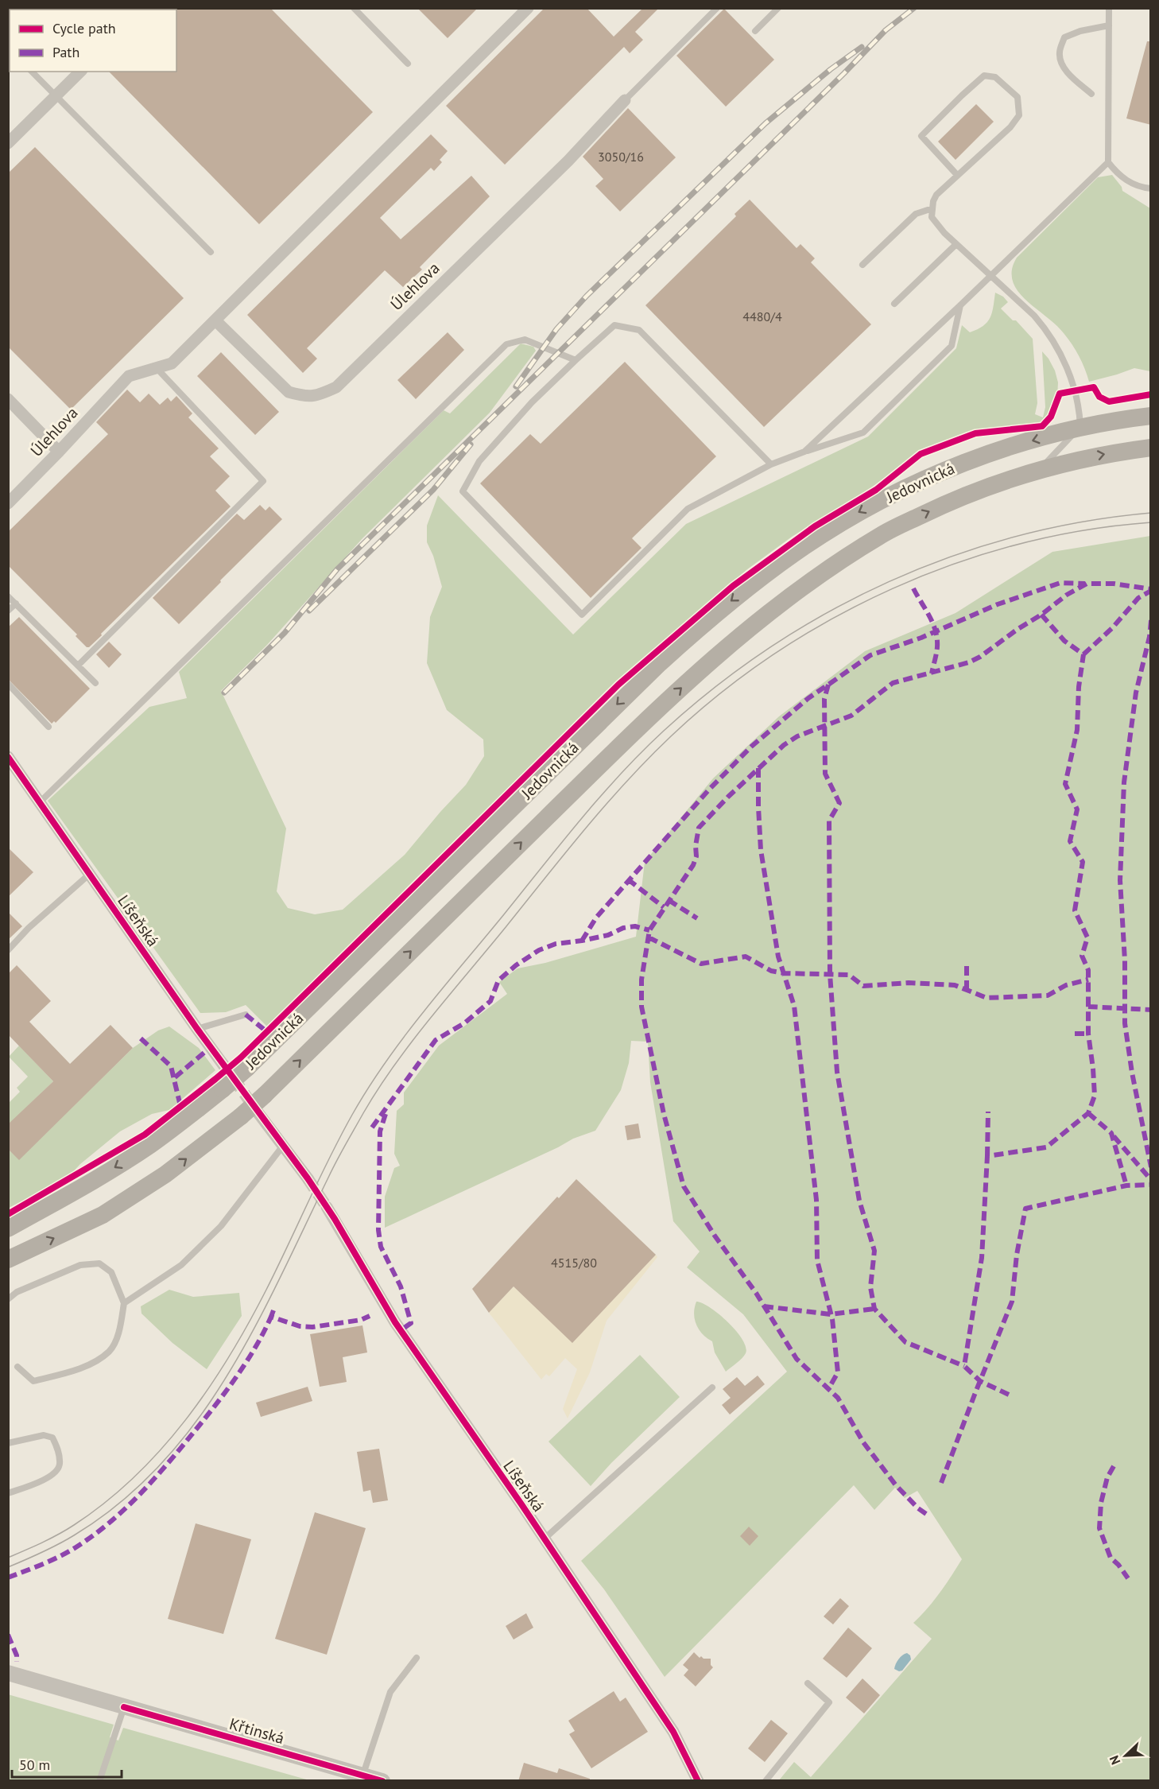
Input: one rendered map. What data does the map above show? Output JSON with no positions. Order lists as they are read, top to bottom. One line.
{"streets":{"main road":["Jedovnická"],"street":["Úlehlova","Líšeňská","Křtinská"]},"house_numbers":["3050/16","4480/4","4515/80"],"legend":["Cycle path","Path"],"scale_bar":"50 m","north":"bottom left"}
